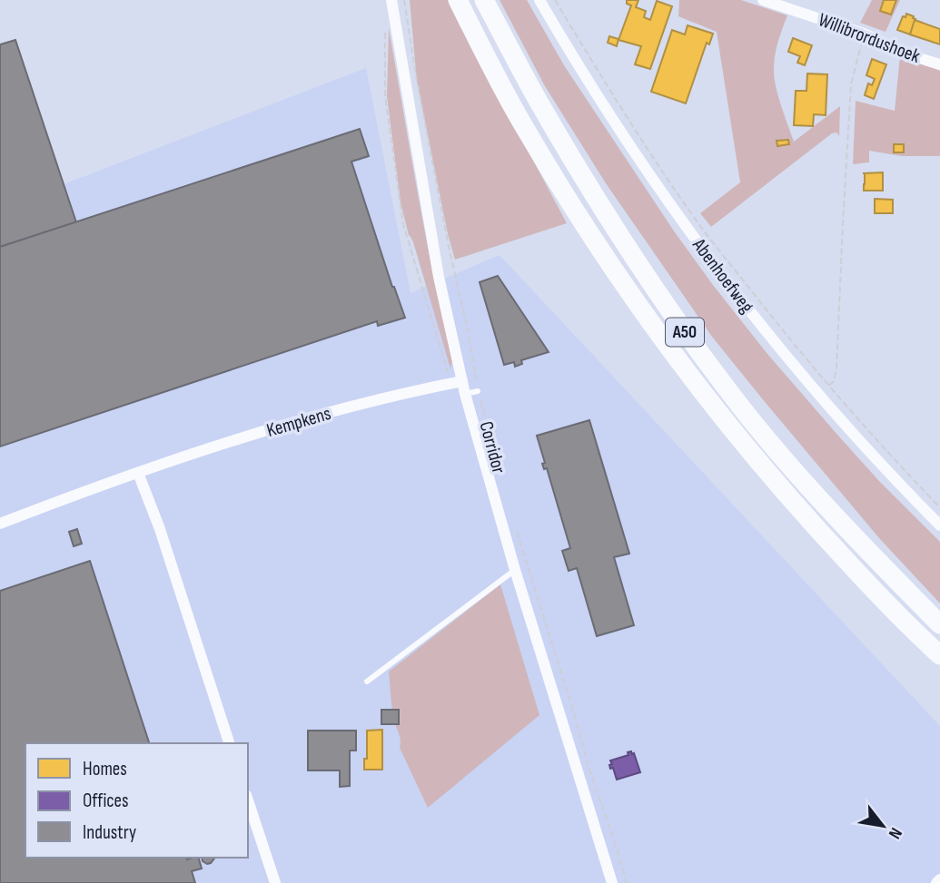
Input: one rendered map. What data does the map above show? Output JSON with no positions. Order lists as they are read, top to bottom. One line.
{"streets":{"highway":["A50"],"street":["Willibrordushoek","Abenhoefweg","Kempkens","Corridor"]},"crossings":[["Kempkens","Corridor"]],"legend":["Homes","Offices","Industry"],"north":"bottom right"}
